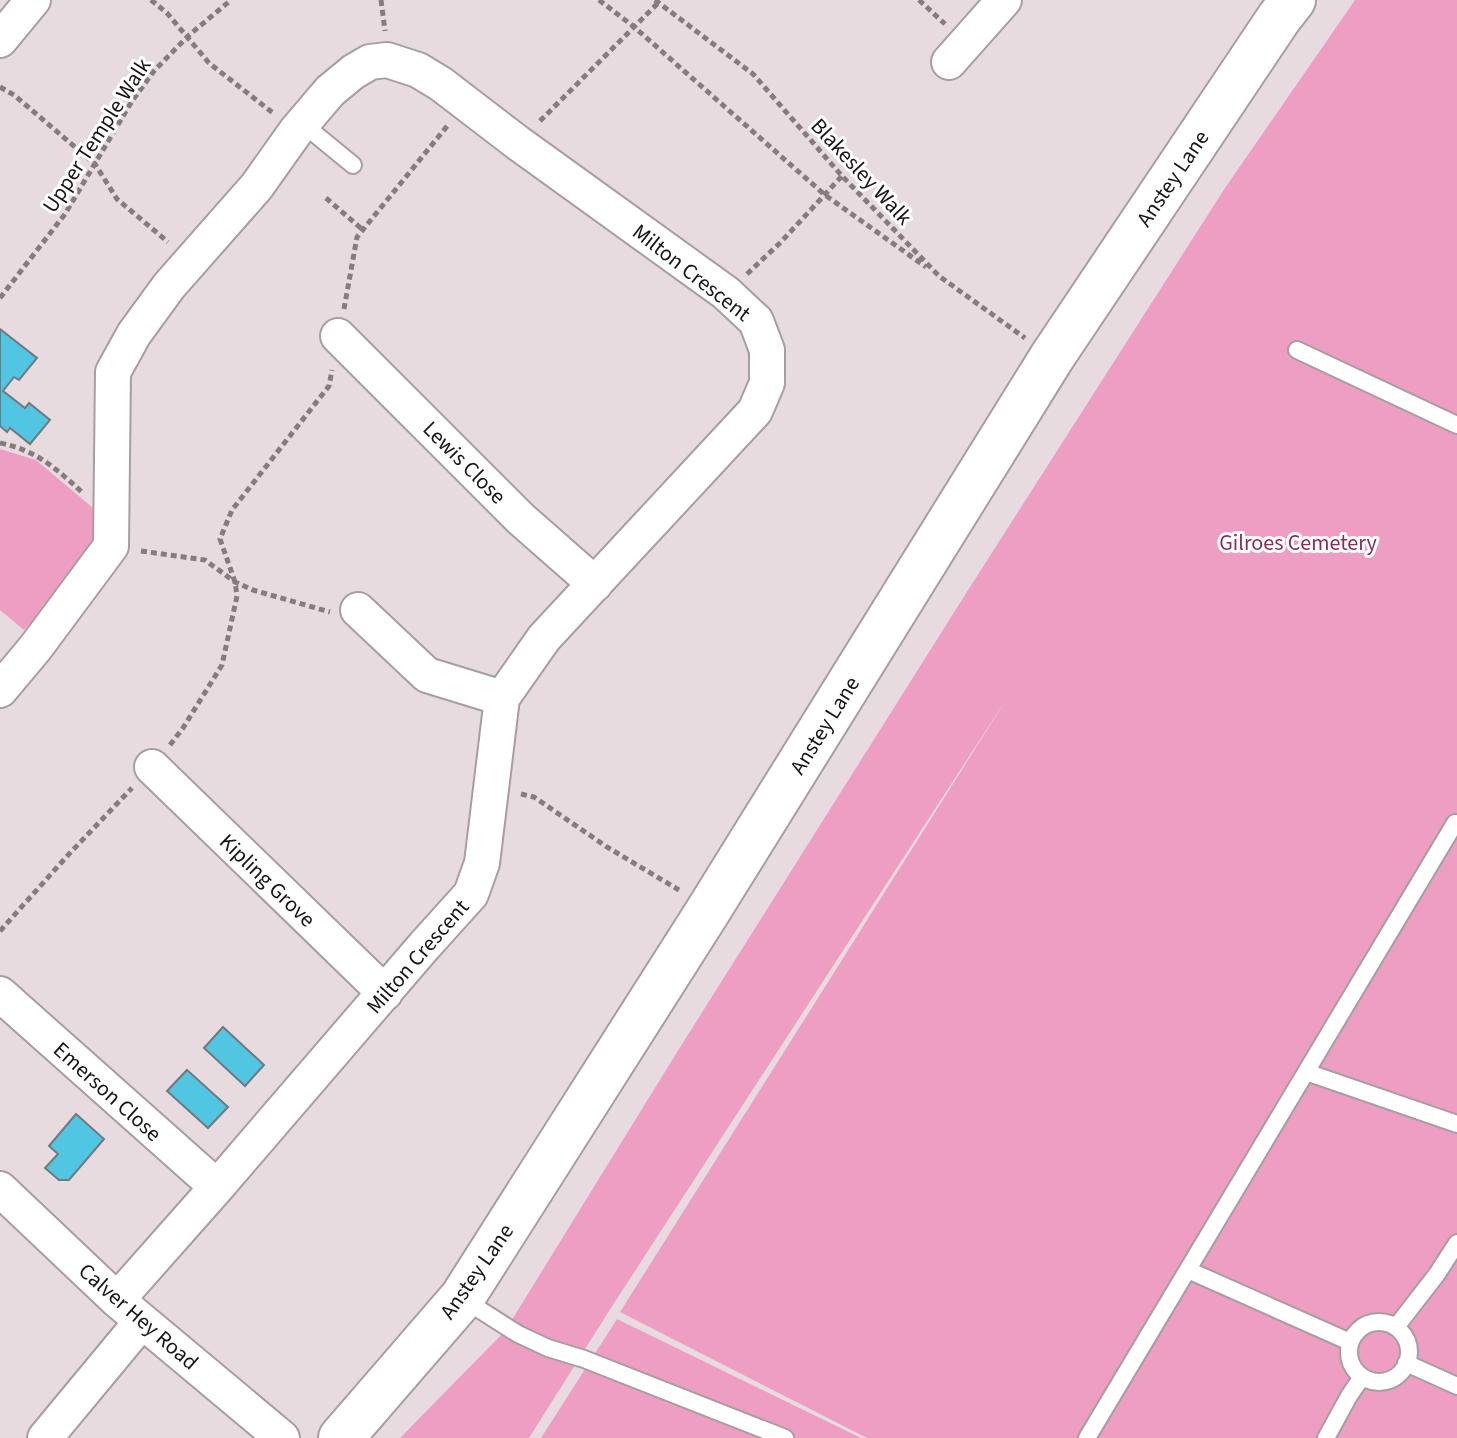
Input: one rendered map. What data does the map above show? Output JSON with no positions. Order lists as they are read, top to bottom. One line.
{"streets":{"main road":["Anstey Lane"],"street":["Milton Crescent","Lewis Close","Kipling Grove","Emerson Close","Calver Hey Road"],"path":["Upper Temple Walk","Blakesley Walk"]},"crossings":[["Blakesley Walk","Anstey Lane"],["Milton Crescent","Lewis Close"],["Milton Crescent","Kipling Grove"],["Milton Crescent","Emerson Close"],["Milton Crescent","Calver Hey Road"]],"parks":["Gilroes Cemetery"]}
